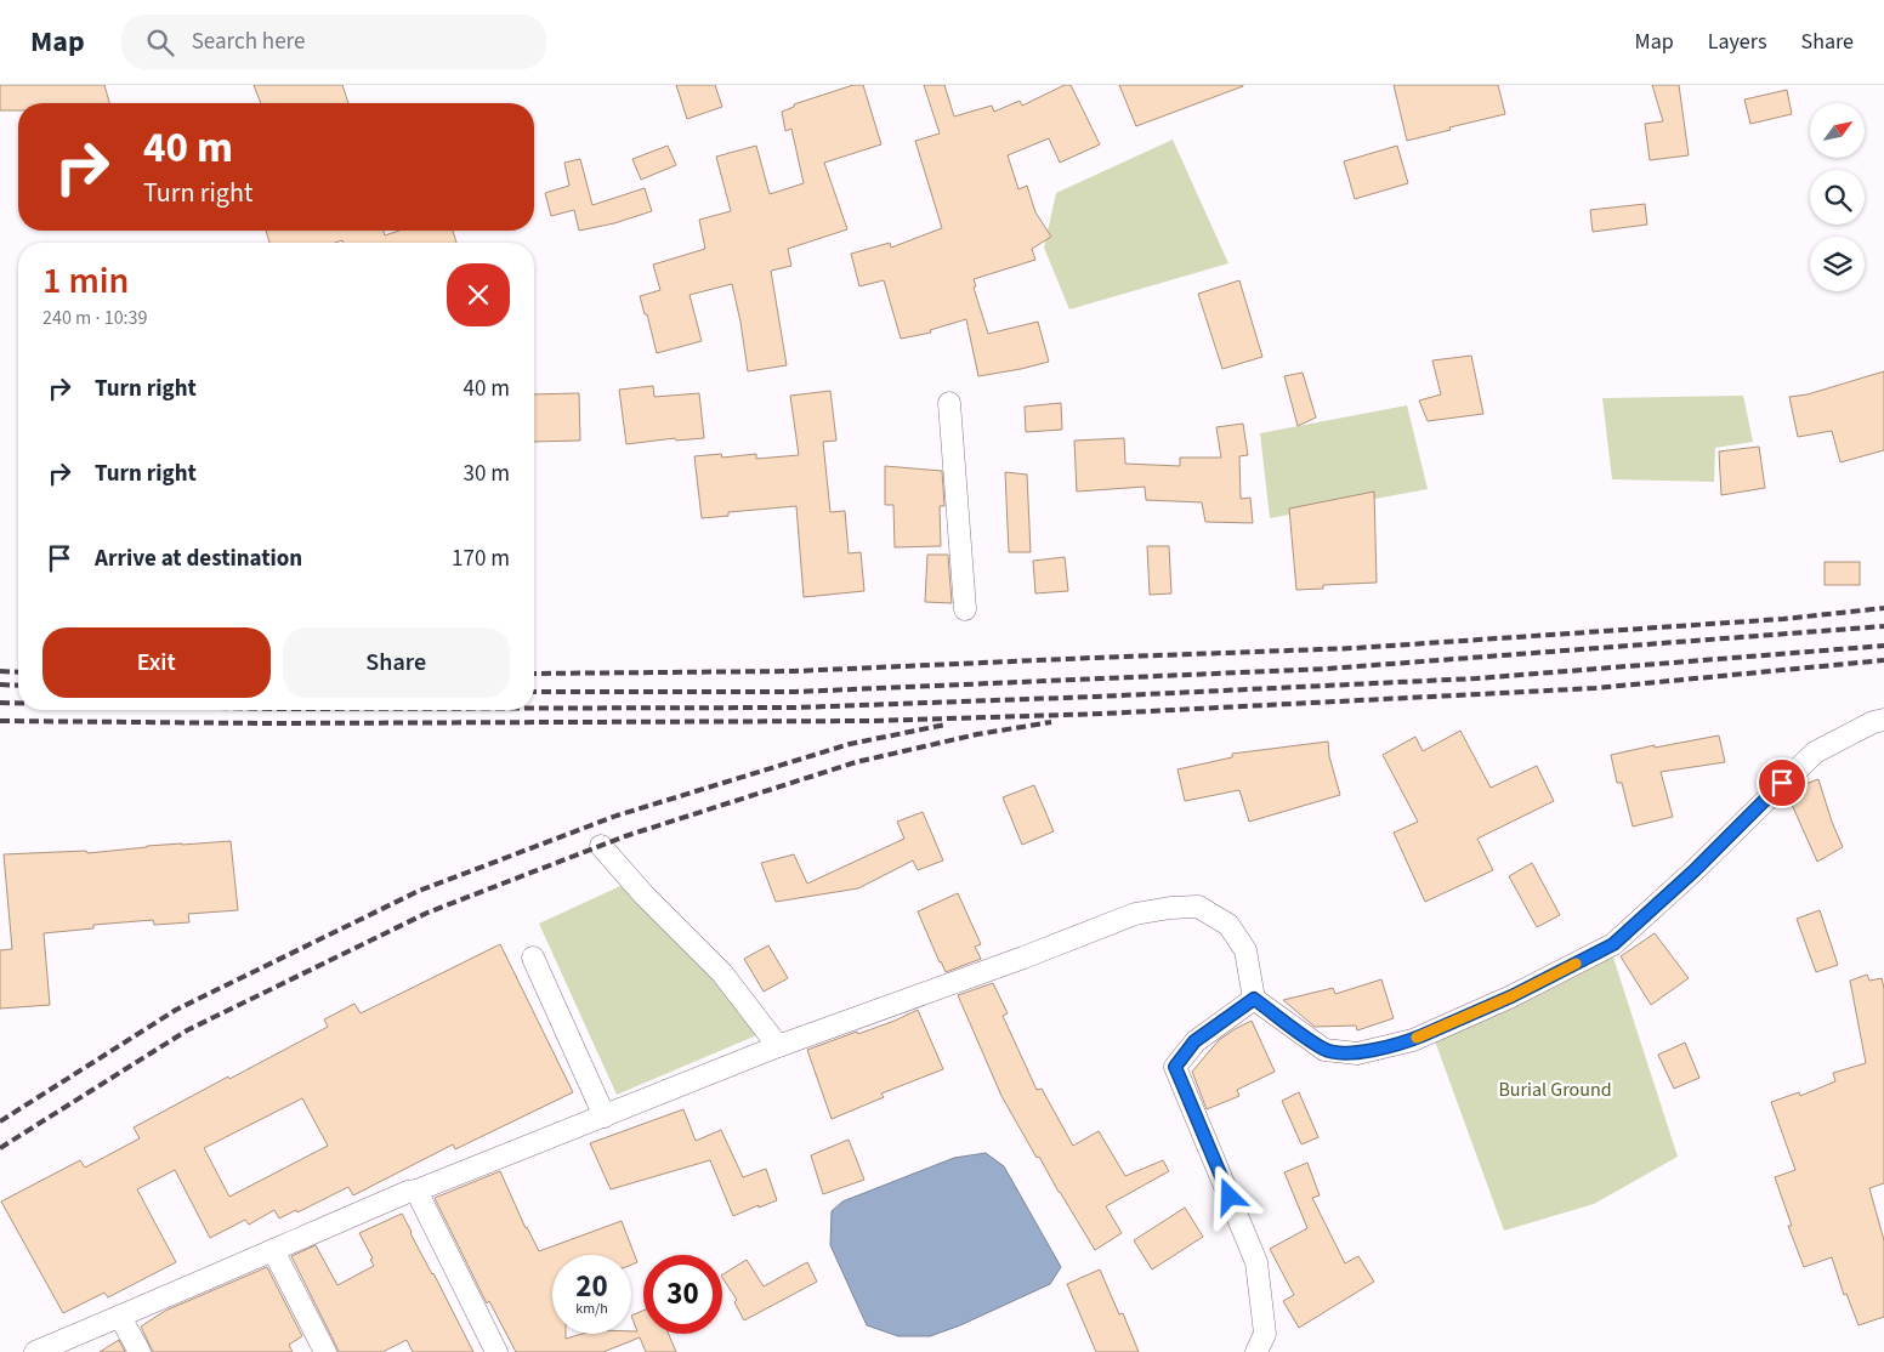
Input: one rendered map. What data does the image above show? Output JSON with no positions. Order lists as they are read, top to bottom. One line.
{"parks":["Burial Ground"],"north":"top right","page":{"header":"Map","search":"Search here","nav":["Map","Layers","Share"],"turn":["40 m","Turn right"],"heading":["1 min","240 m · 10:39"],"list":[{"name":"Turn right","value":"40 m"},{"name":"Turn right","value":"30 m"},{"name":"Arrive at destination","value":"170 m"}],"buttons":["Exit","Share"],"speed":"20 km/h","limit":"30"}}
